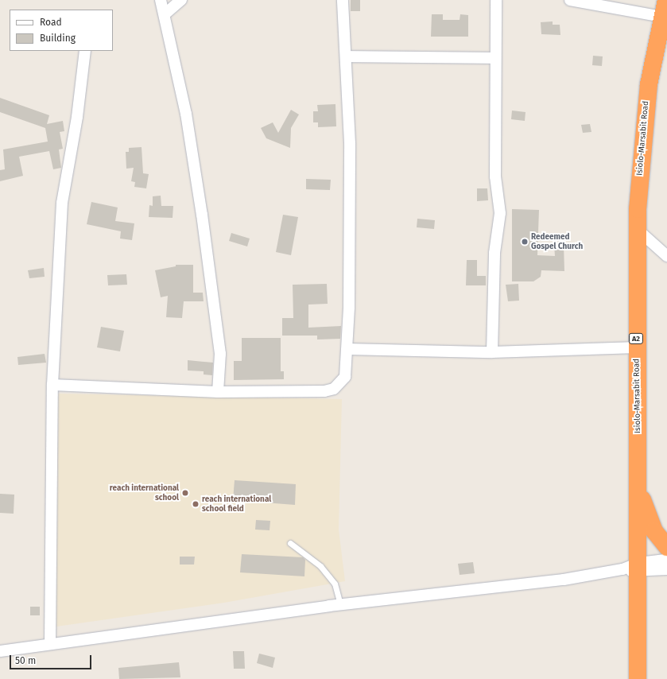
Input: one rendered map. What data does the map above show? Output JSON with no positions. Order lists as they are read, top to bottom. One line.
{"streets":{"highway":["Isiolo-Marsabit Road","A2"]},"places":["Redeemed Gospel Church","reach international school","reach international school field"],"legend":["Road","Building"],"scale_bar":"50 m"}
